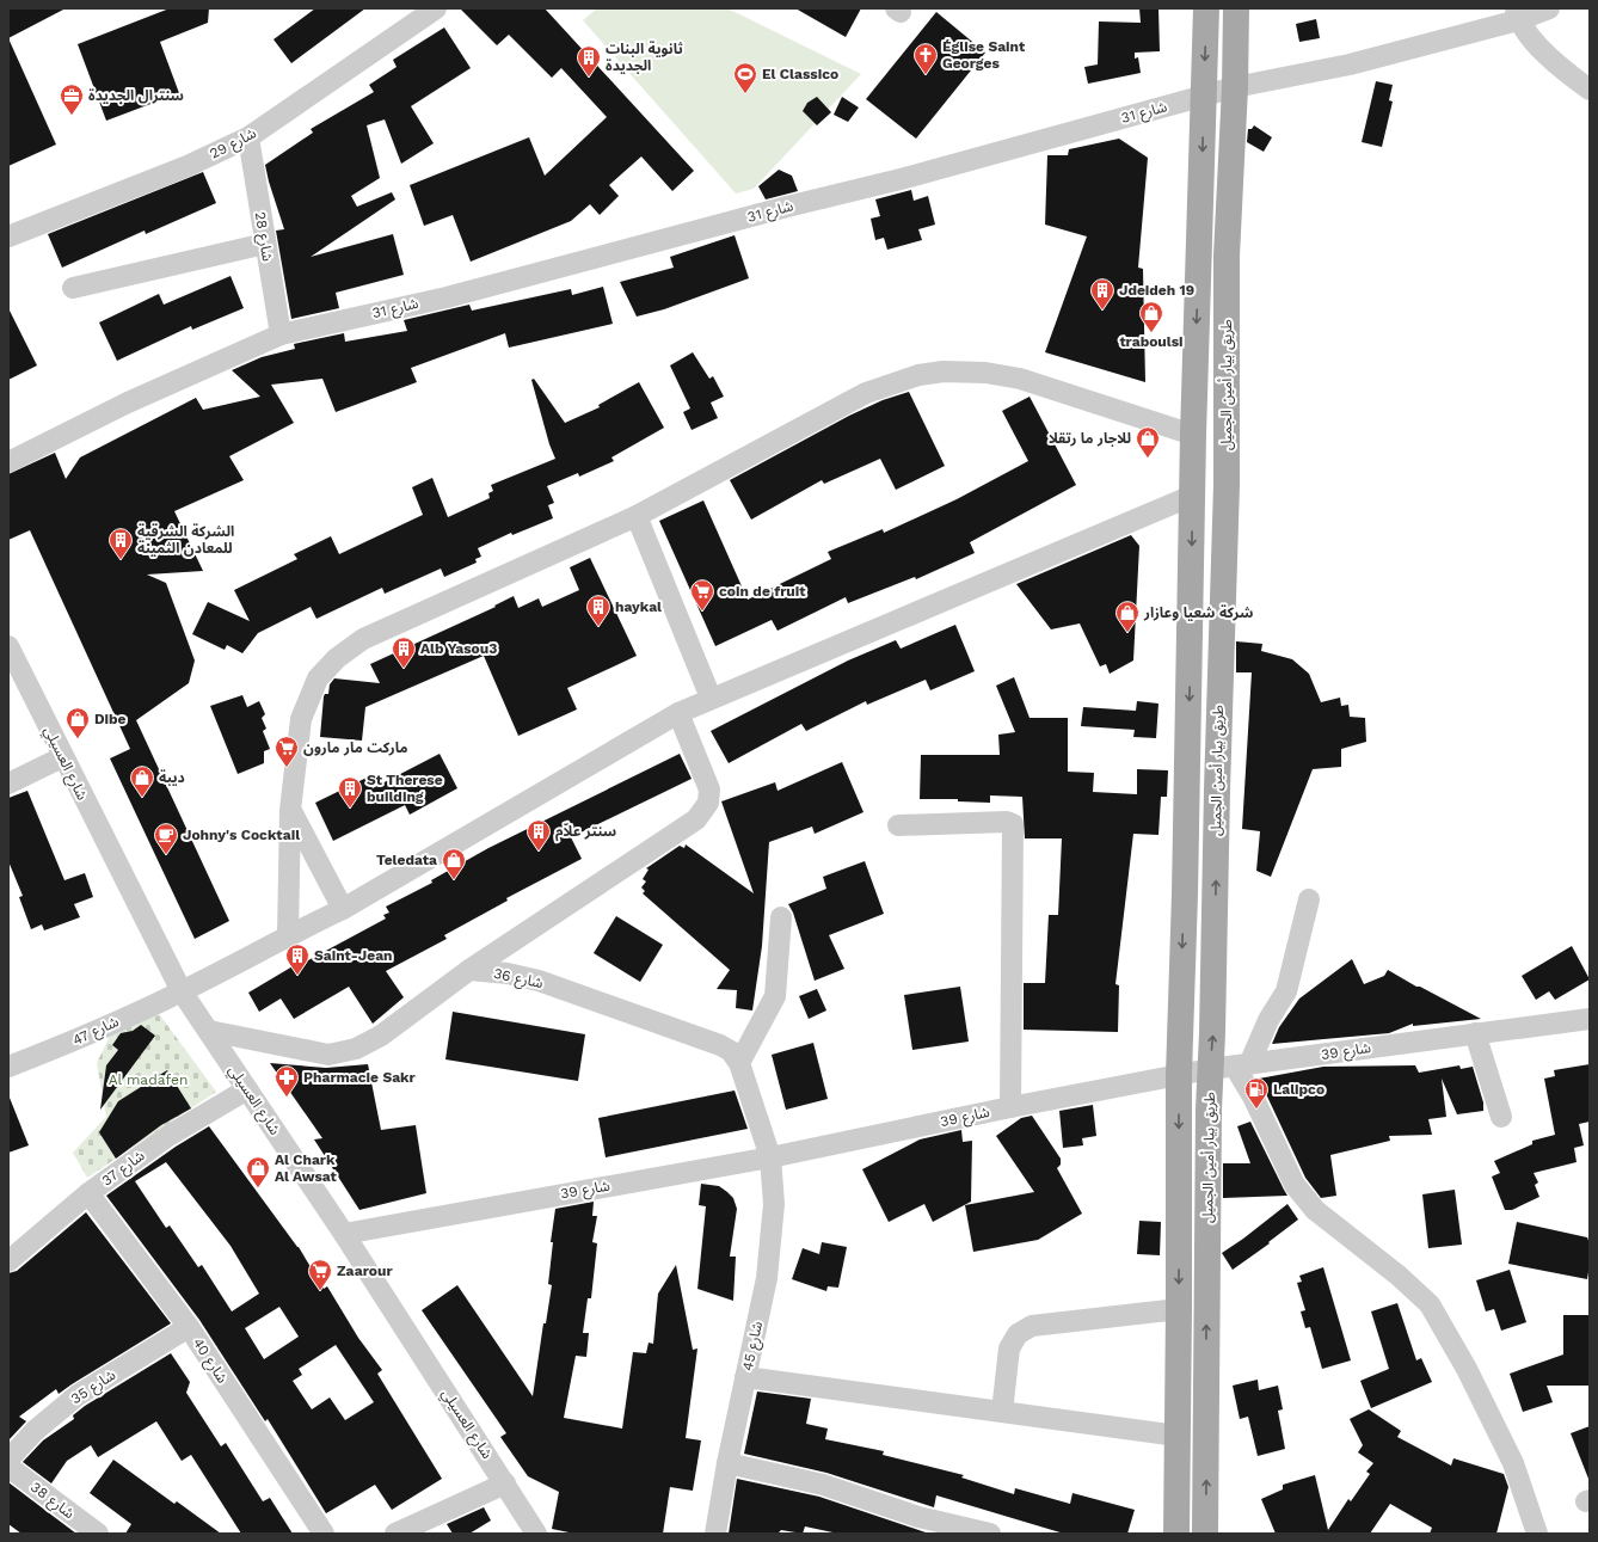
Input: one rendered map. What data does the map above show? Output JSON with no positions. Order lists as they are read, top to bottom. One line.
{"streets":{"main road":["طريق بيار أمين الجميل"],"street":["شارع 31","شارع 29","شارع 28","شارع العسيلي","شارع 36","شارع 47","شارع 39","شارع 37","شارع 45","شارع 40","شارع 35","شارع 38"]},"crossings":[["شارع 31","شارع 28"],["شارع 31","طريق بيار أمين الجميل"],["شارع 29","شارع 28"],["طريق بيار أمين الجميل","شارع 47"],["طريق بيار أمين الجميل","شارع 39"],["شارع العسيلي","شارع 47"],["شارع العسيلي","شارع 39"],["شارع العسيلي","شارع 37"],["شارع 36","شارع 39"],["شارع 36","شارع 45"],["شارع 39","شارع 45"],["شارع 37","شارع 40"],["شارع 40","شارع 35"]],"parks":["Al madafen"],"places":{"church":["Église Saint Georges"],"building":["ثانوية البنات الجديدة","Jdeideh 19","الشركة الشرقية للمعادن الثمينة","haykal","Alb Yasou3","St Therese building","سنتر علاّم","Saint-Jean"],"sports":["El Classico"],"office":["سنترال الجديدة"],"shop":["traboulsi","للاجار ما رتقلا","شركة شعيا وعازار","Dibe","ديبة","Teledata","Al Chark Al Awsat"],"supermarket":["coin de fruit","ماركت مار مارون","Zaarour"],"cafe":["Johny's Cocktail"],"pharmacy":["Pharmacie Sakr"],"fuel station":["Lalipco"]}}
